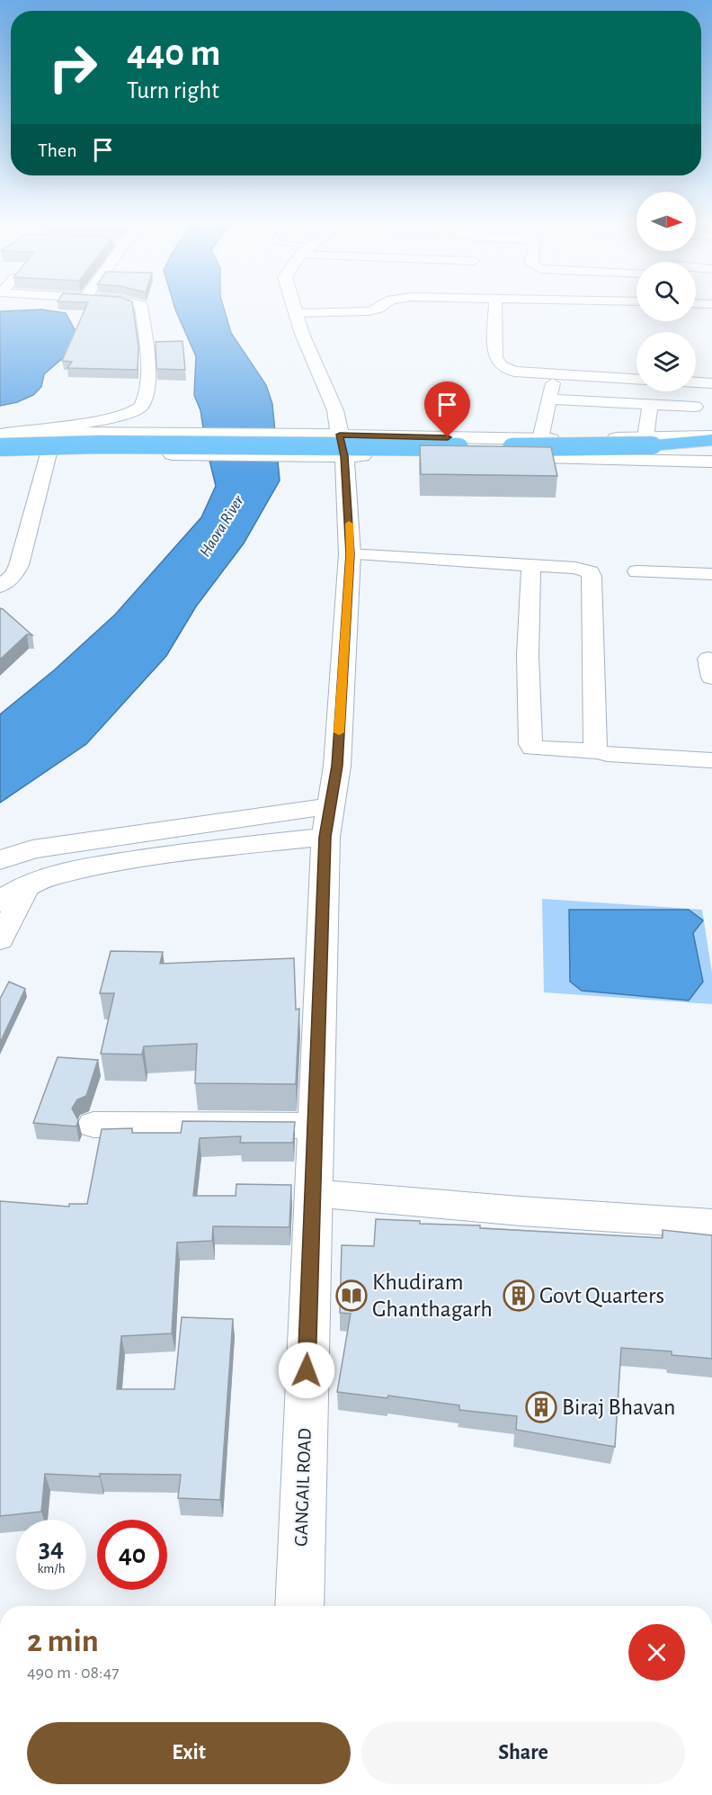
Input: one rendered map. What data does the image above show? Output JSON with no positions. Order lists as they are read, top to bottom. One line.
{"streets":{"street":["GANGAIL ROAD"]},"water":["Haora River"],"places":{"library":["Khudiram Ghanthagarh"],"building":["Govt Quarters","Biraj Bhavan"]},"north":"right","page":{"turn":["440 m","Turn right"],"then":"Then","speed":"34 km/h","limit":"40","heading":["2 min","490 m · 08:47"],"buttons":["Exit","Share"]}}
